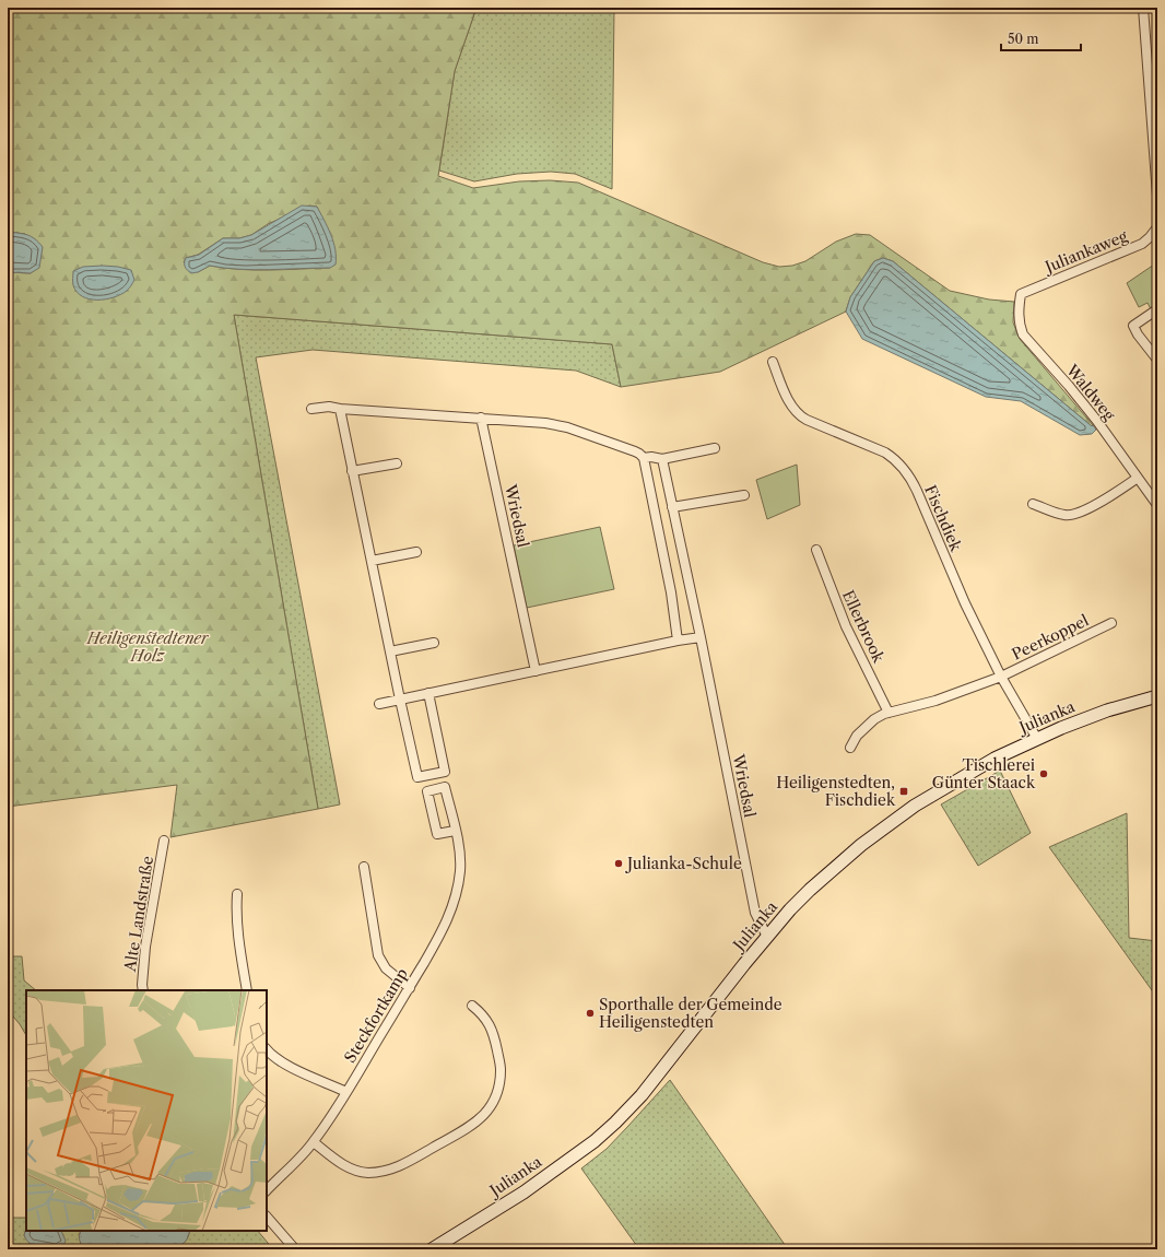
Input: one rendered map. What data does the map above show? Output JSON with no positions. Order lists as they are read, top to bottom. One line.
{"streets":{"street":["Juliankaweg","Waldweg","Wriedsal","Fischdiek","Ellerbrook","Peerkoppel","Julianka","Alte Landstraße","Steckfortkamp"]},"crossings":[["Juliankaweg","Waldweg"],["Wriedsal","Julianka"],["Fischdiek","Peerkoppel"],["Fischdiek","Julianka"]],"parks":["Heiligenstedtener Holz"],"places":{"other":["Tischlerei Günter Staack","Julianka-Schule","Sporthalle der Gemeinde Heiligenstedten"],"transit":["Heiligenstedten, Fischdiek"]},"scale_bar":"50 m"}
